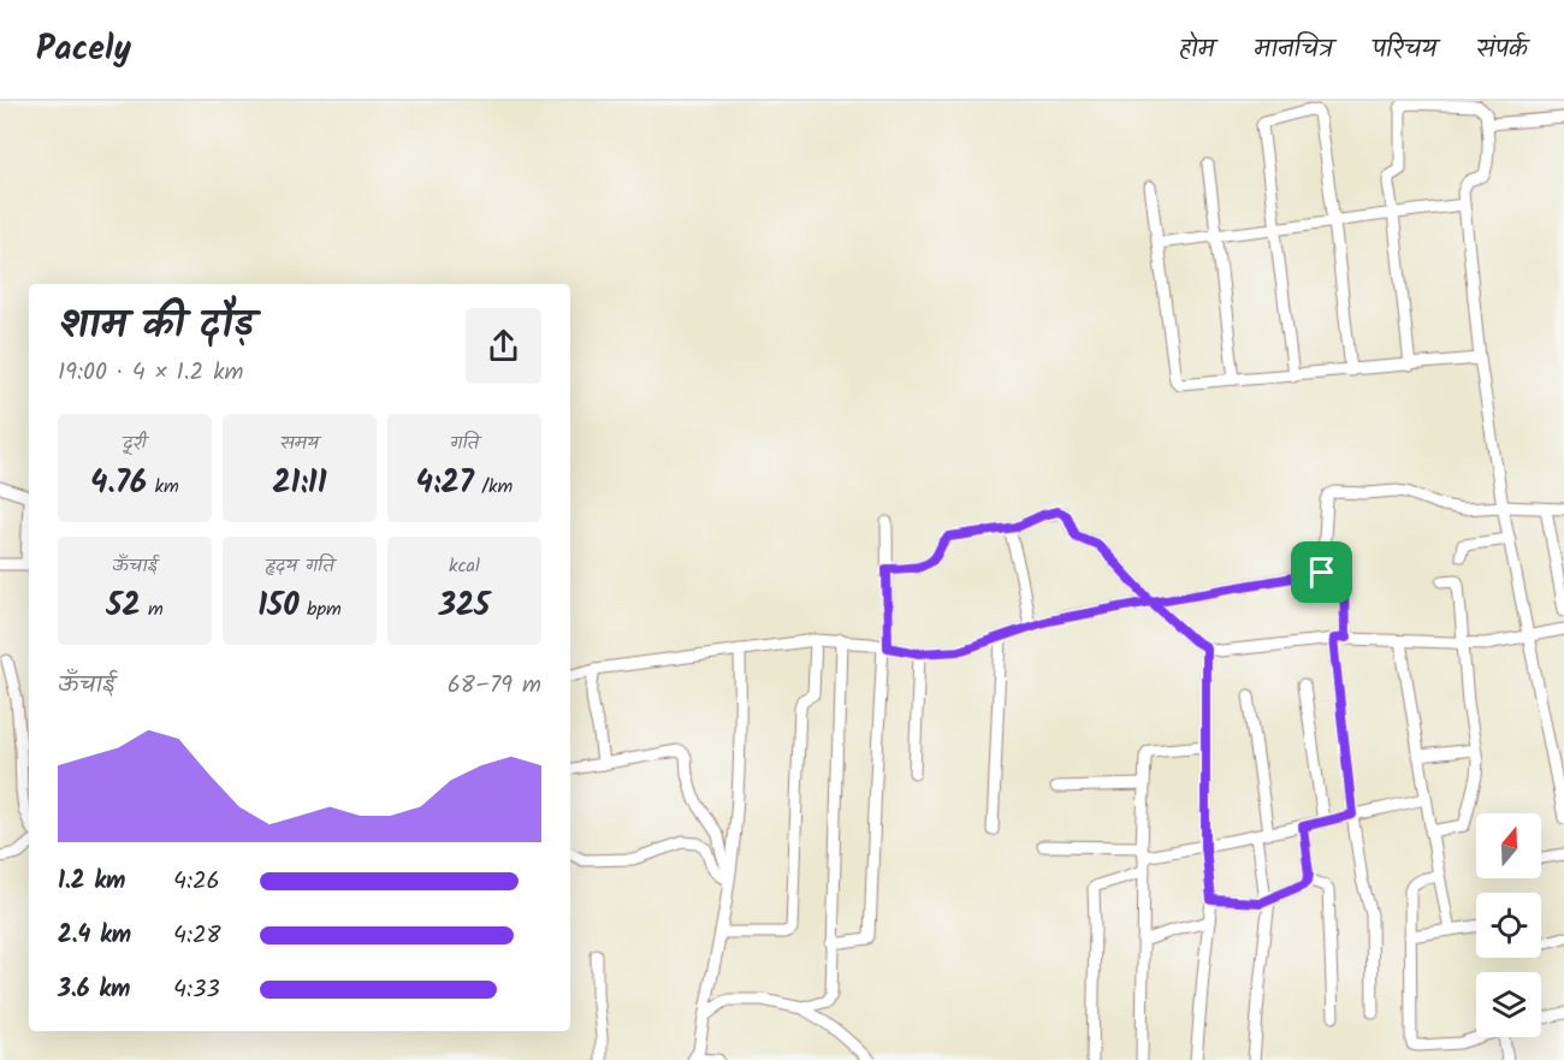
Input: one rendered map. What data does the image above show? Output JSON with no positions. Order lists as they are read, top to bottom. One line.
{"north":"top","page":{"header":"Pacely","nav":["होम","मानचित्र","परिचय","संपर्क"],"heading":["शाम की दौड़","19:00 · 4 × 1.2 km"],"stats":[["दूरी","4.76 km"],["समय","21:11"],["गति","4:27 /km"],["ऊँचाई","52 m"],["हृदय गति","150 bpm"],["kcal","325"]],"chart":["ऊँचाई","68–79 m"],"list":[{"name":"1.2 km","note":"4:26"},{"name":"2.4 km","note":"4:28"},{"name":"3.6 km","note":"4:33"}]}}
